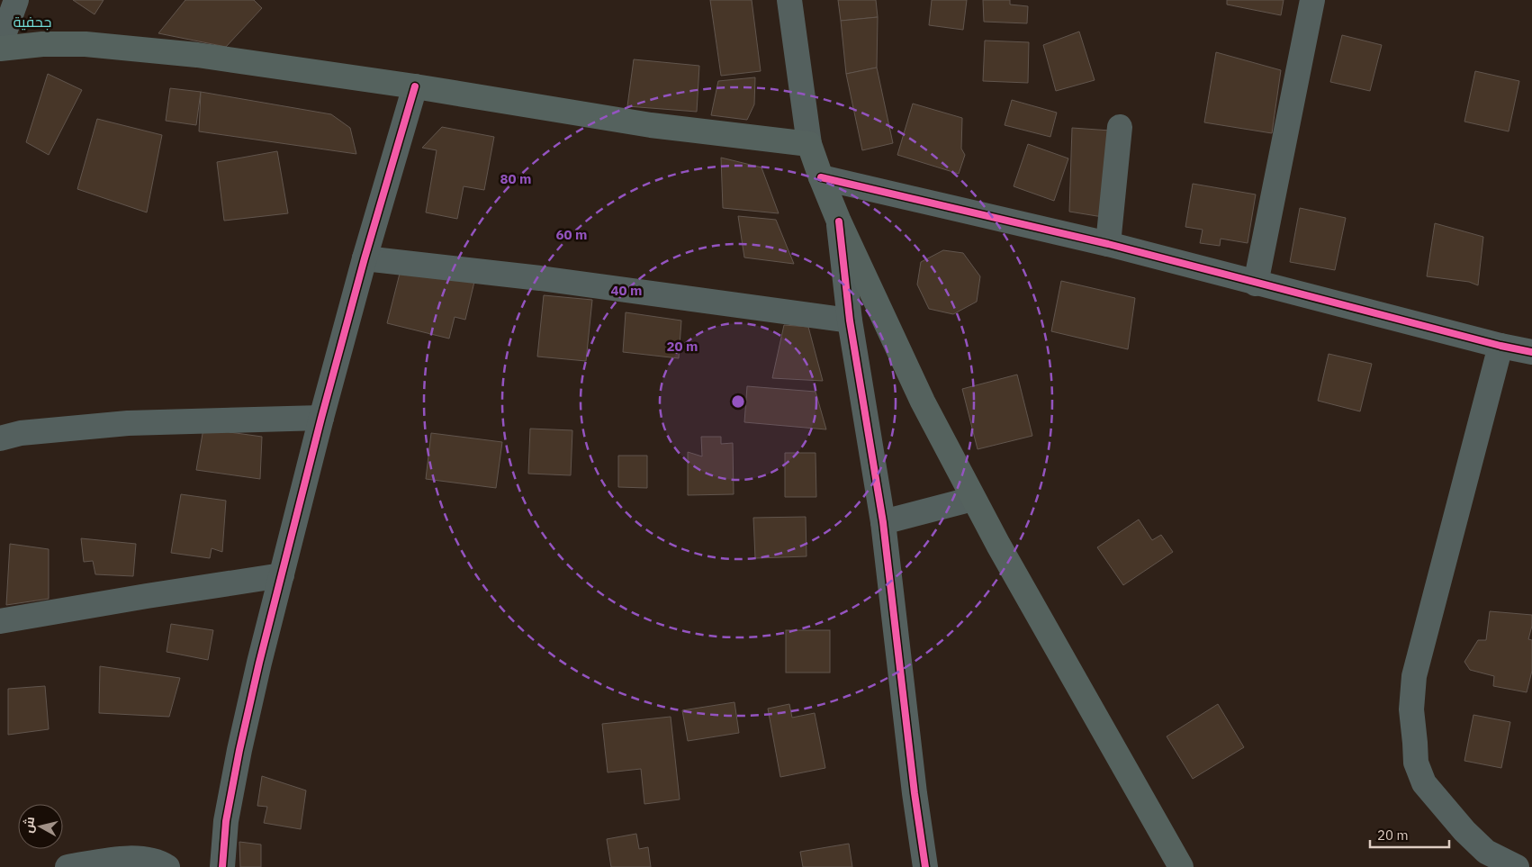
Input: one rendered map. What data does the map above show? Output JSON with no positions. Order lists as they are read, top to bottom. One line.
{"districts":["جحفية"],"scale_bar":"20 m","north":"left","rings":["80 m","60 m","40 m","20 m"]}
